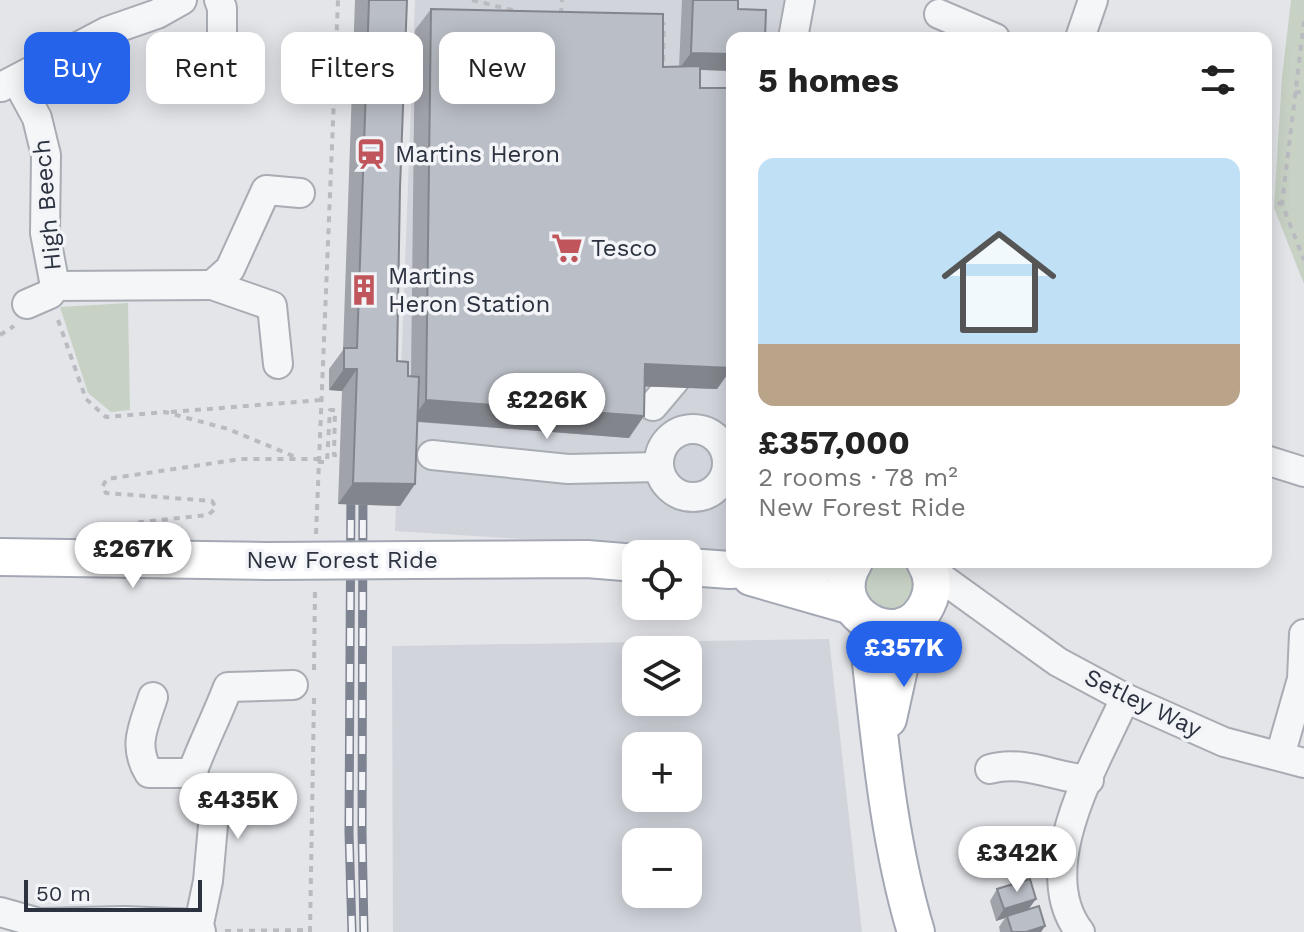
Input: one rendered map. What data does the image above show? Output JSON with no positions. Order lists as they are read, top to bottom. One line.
{"streets":{"main road":["New Forest Ride"],"street":["High Beech","Setley Way"]},"places":{"station":["Martins Heron"],"supermarket":["Tesco"],"building":["Martins Heron Station"]},"scale_bar":"50 m","page":{"chip":["Buy","Rent","Filters","New"],"heading":"5 homes","list":[{"name":"£357,000","note":"2 rooms · 78 m² · New Forest Ride"}],"price":["£226K","£267K","£357K","£435K","£342K"],"map_buttons":["+","−"],"scale":"50 m"}}
